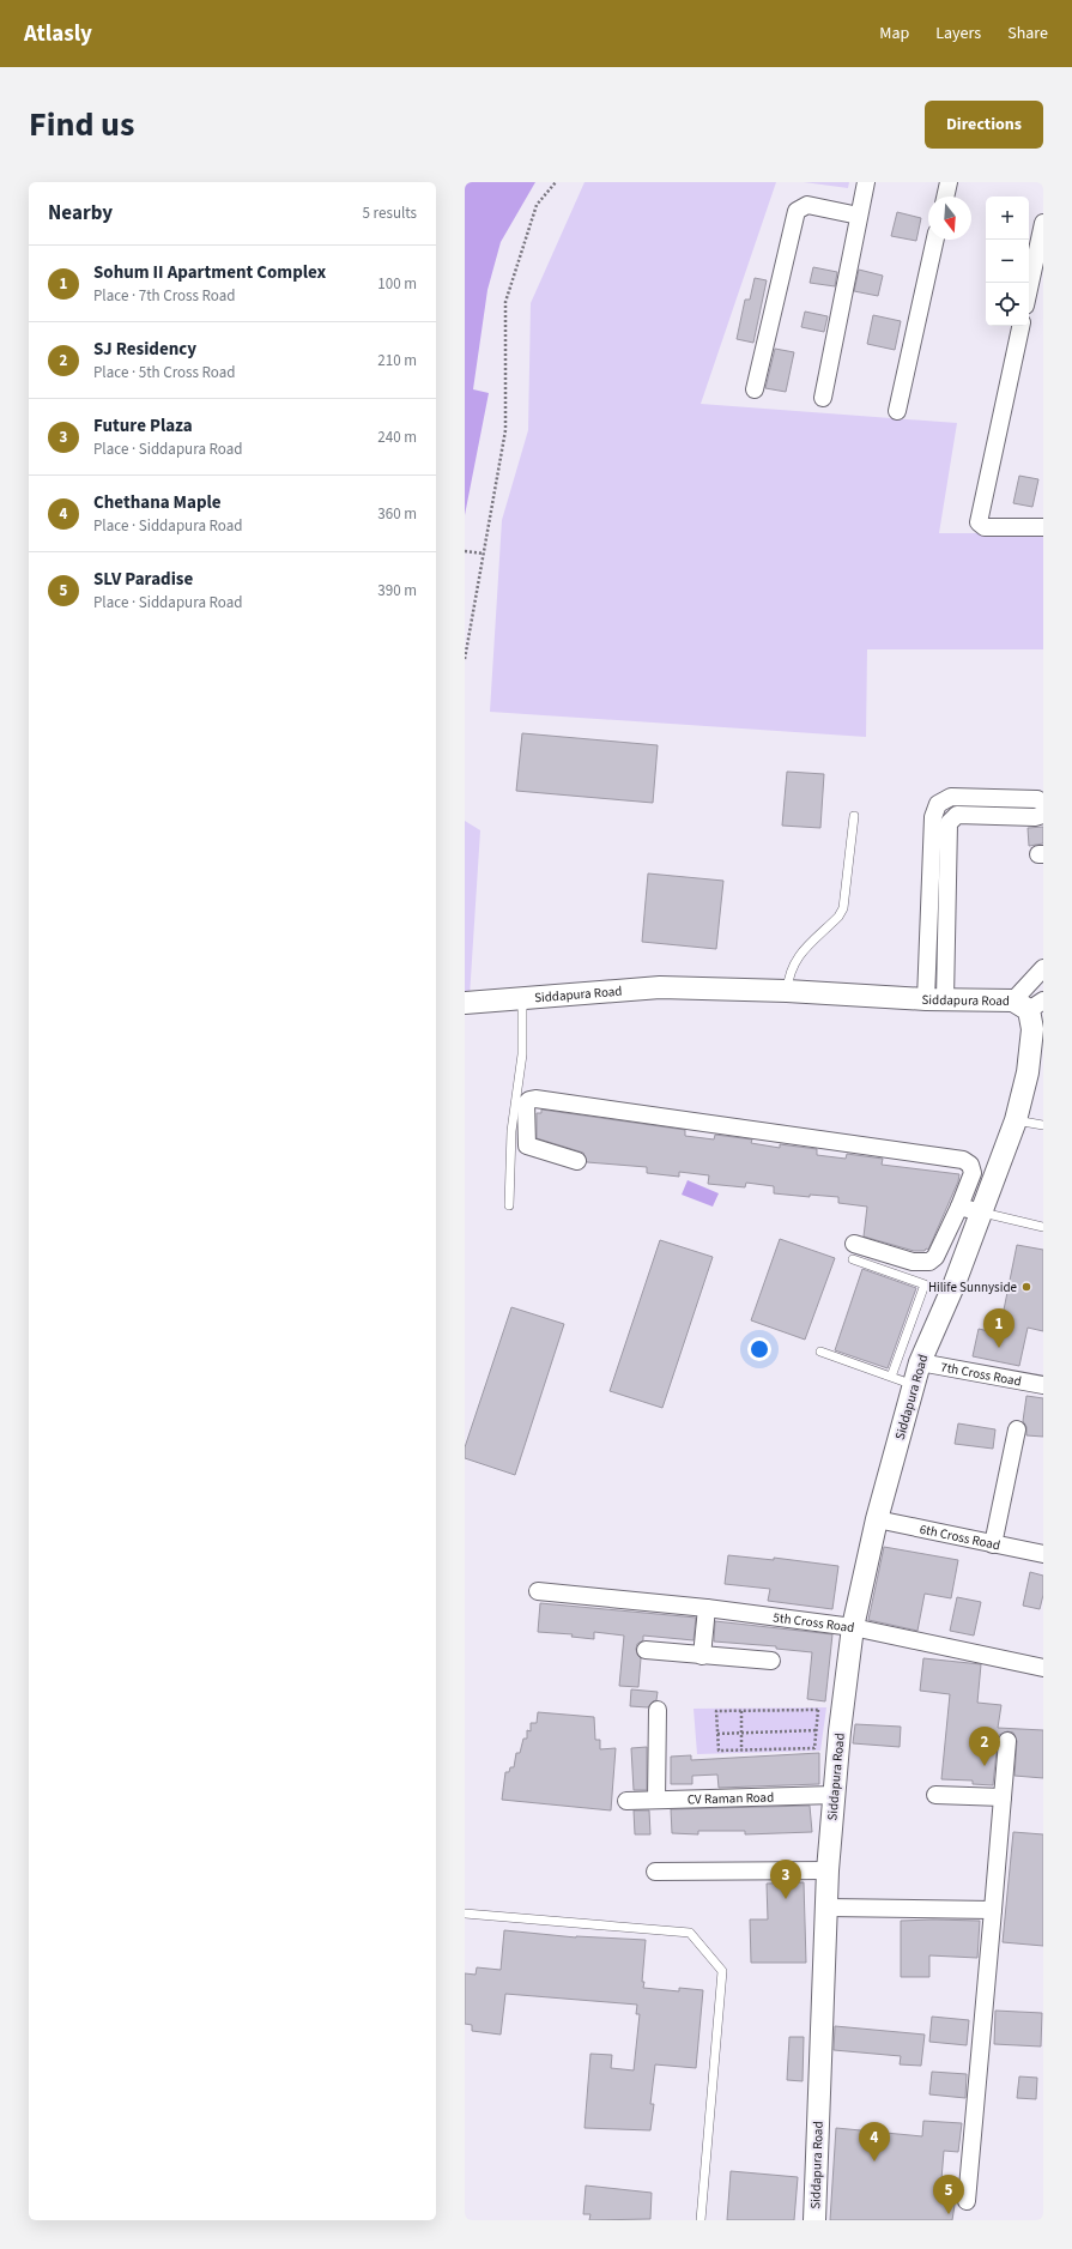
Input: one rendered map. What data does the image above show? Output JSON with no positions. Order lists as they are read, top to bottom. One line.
{"streets":{"street":["Siddapura Road","7th Cross Road","6th Cross Road","5th Cross Road","CV Raman Road"]},"crossings":[["Siddapura Road","7th Cross Road"],["Siddapura Road","6th Cross Road"],["Siddapura Road","5th Cross Road"],["Siddapura Road","CV Raman Road"]],"places":["Hilife Sunnyside"],"north":"bottom","page":{"header":"Atlasly","nav":["Map","Layers","Share"],"title":"Find us","buttons":"Directions","heading":["Nearby","5 results"],"map_buttons":["+","−"],"list":[{"mark":"1","name":"Sohum II Apartment Complex","note":"Place · 7th Cross Road","value":"100 m"},{"mark":"2","name":"SJ Residency","note":"Place · 5th Cross Road","value":"210 m"},{"mark":"3","name":"Future Plaza","note":"Place · Siddapura Road","value":"240 m"},{"mark":"4","name":"Chethana Maple","note":"Place · Siddapura Road","value":"360 m"},{"mark":"5","name":"SLV Paradise","note":"Place · Siddapura Road","value":"390 m"}],"pins":["1","2","3","4","5"]}}
